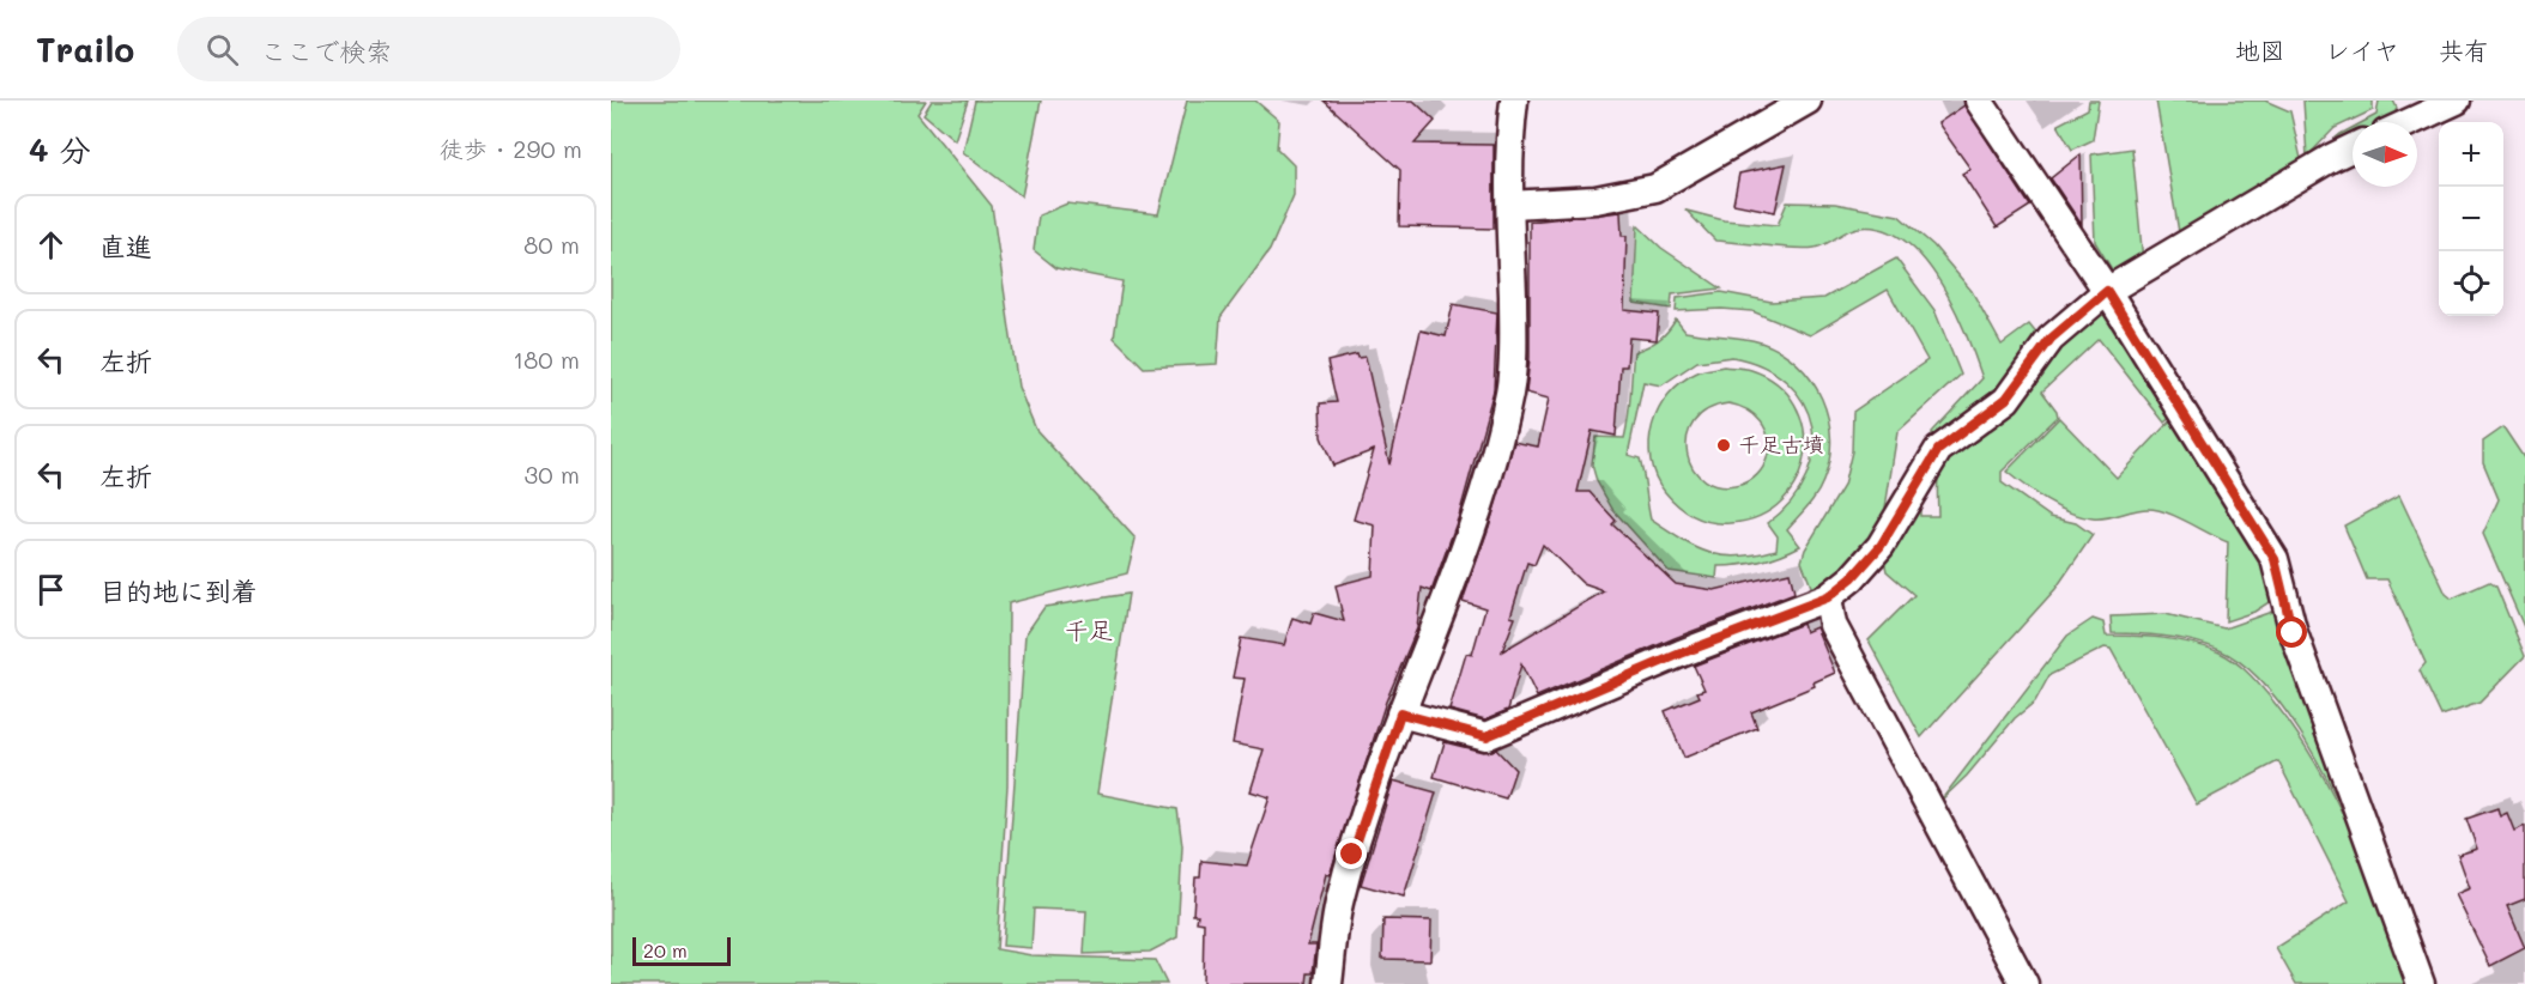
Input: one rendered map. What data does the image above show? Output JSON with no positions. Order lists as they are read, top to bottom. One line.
{"districts":["千足"],"places":["千足古墳"],"scale_bar":"20 m","north":"right","page":{"header":"Trailo","search":"ここで検索","nav":["地図","レイヤ","共有"],"heading":["4 分","徒歩 · 290 m"],"map_buttons":["+","−"],"list":[["直進","80 m"],["左折","180 m"],["左折","30 m"],"目的地に到着"],"scale":"20 m"}}
